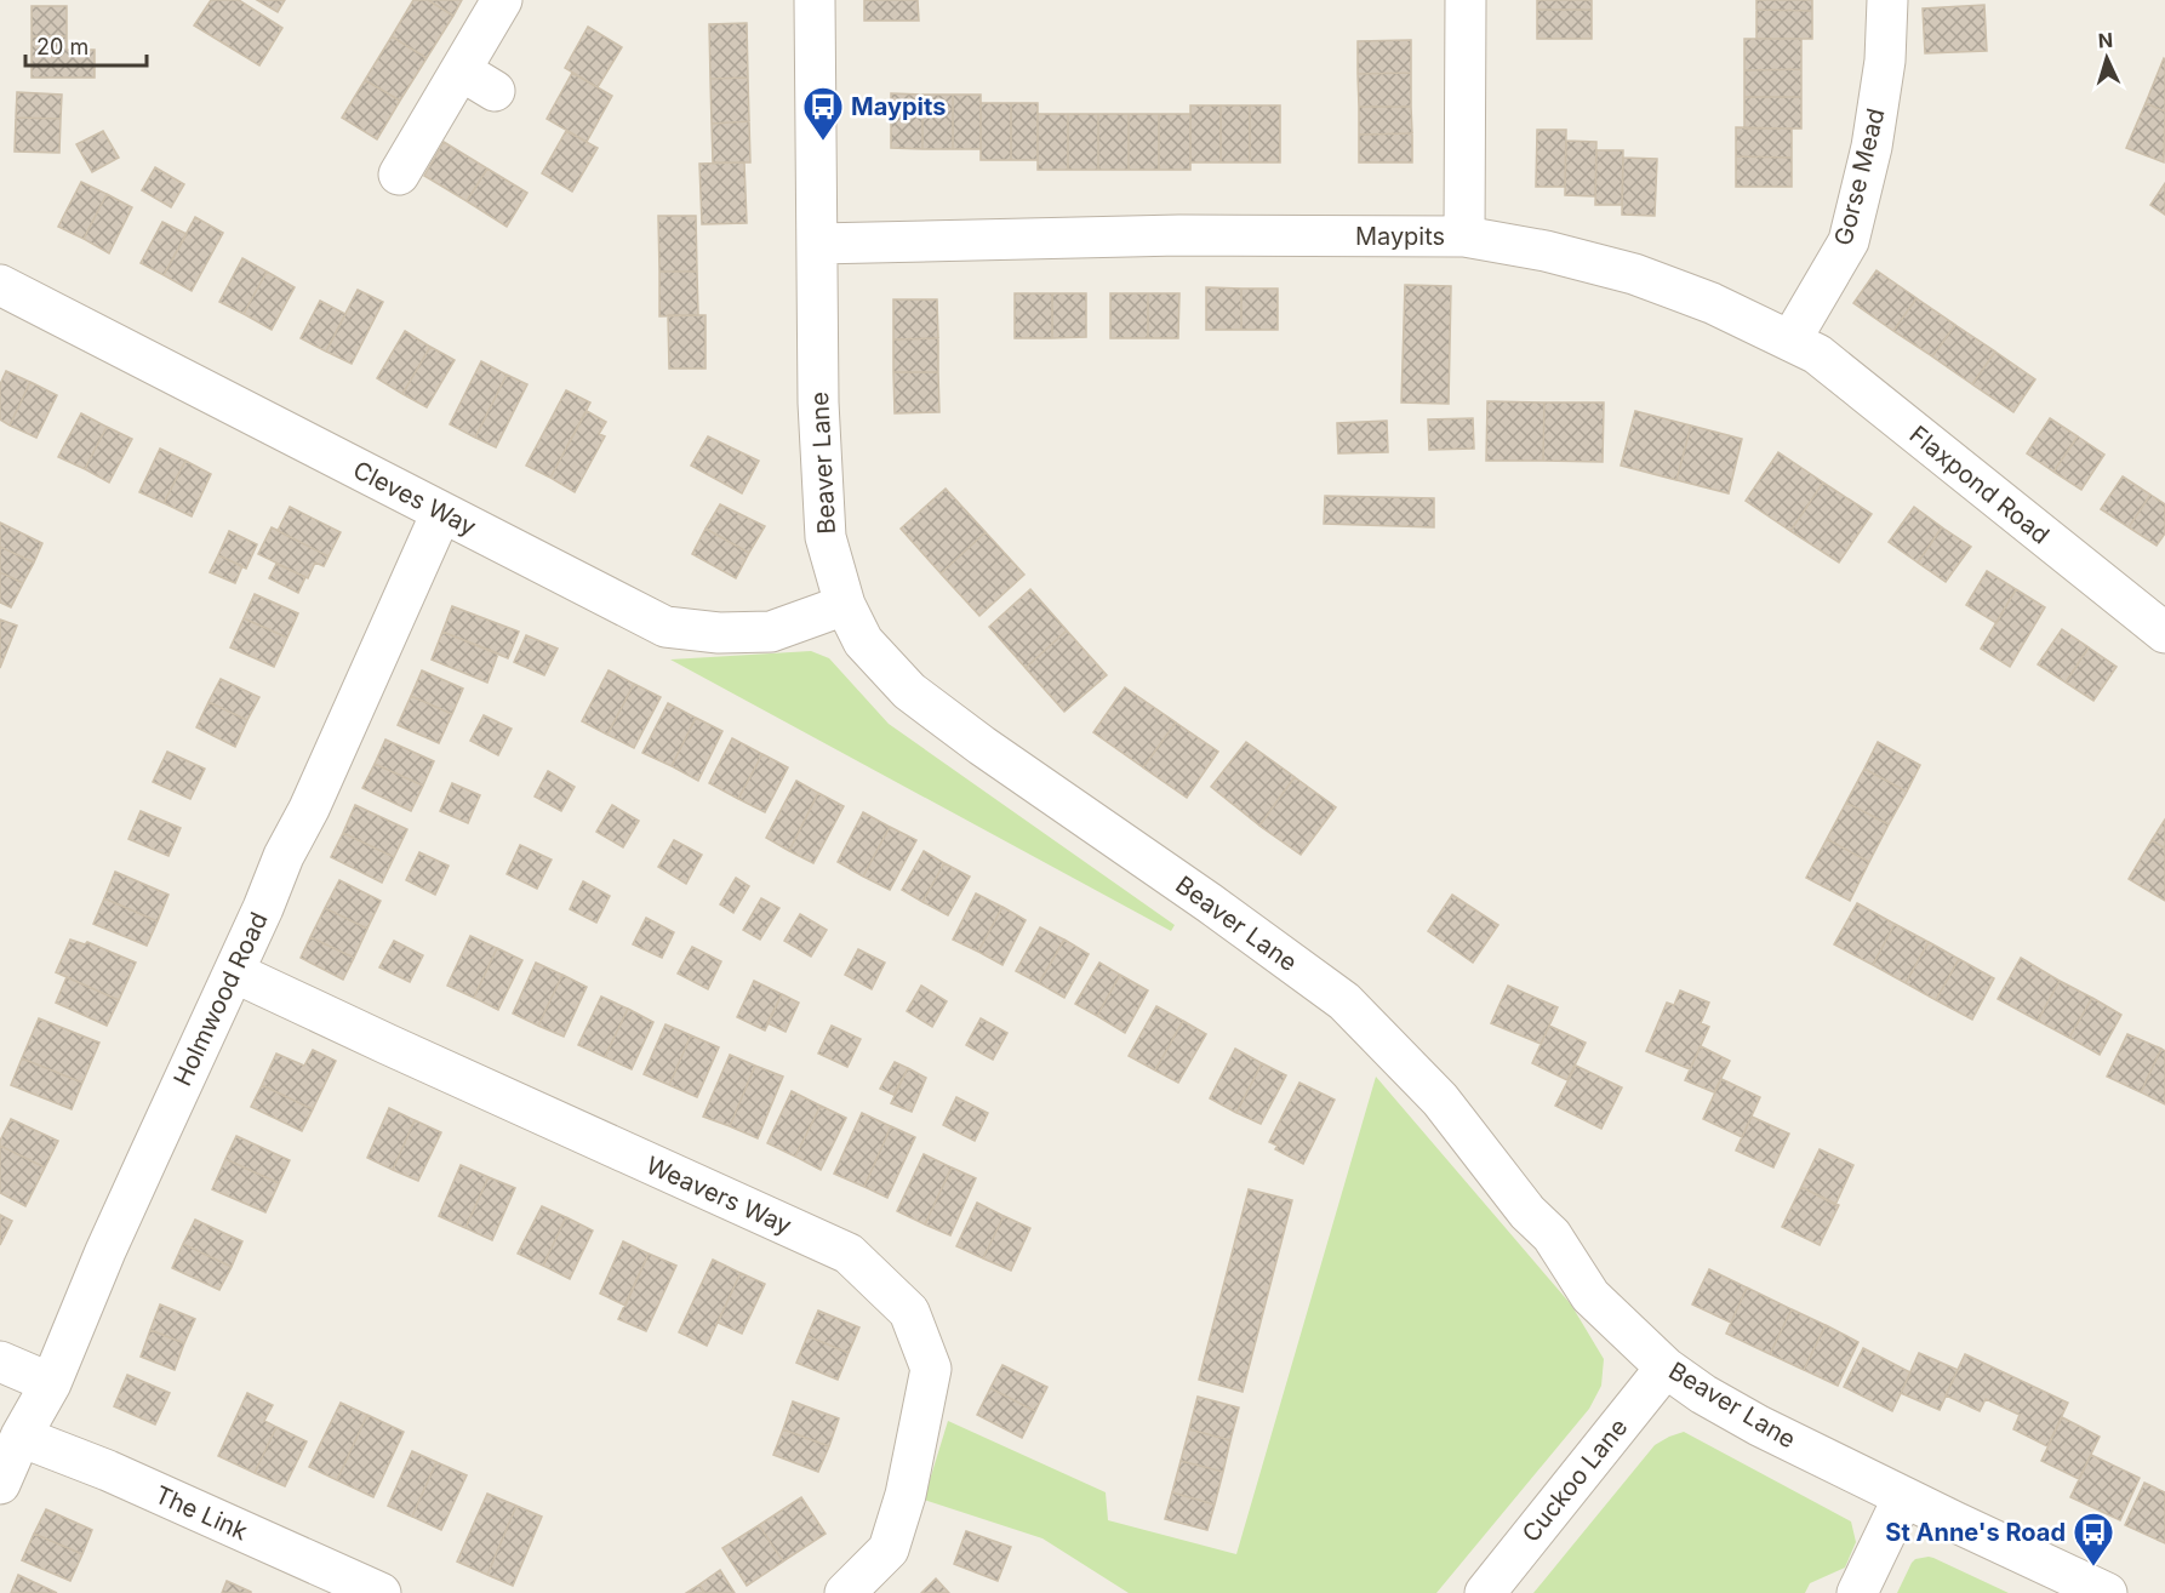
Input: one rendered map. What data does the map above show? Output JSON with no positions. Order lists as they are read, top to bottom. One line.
{"streets":{"street":["Gorse Mead","Maypits","Beaver Lane","Flaxpond Road","Cleves Way","Holmwood Road","Weavers Way","Cuckoo Lane","The Link"]},"crossings":[["Gorse Mead","Maypits"],["Gorse Mead","Flaxpond Road"],["Maypits","Beaver Lane"],["Maypits","Flaxpond Road"],["Beaver Lane","Cleves Way"],["Beaver Lane","Cuckoo Lane"],["Cleves Way","Holmwood Road"],["Holmwood Road","Weavers Way"],["Holmwood Road","The Link"]],"places":{"bus stop":["Maypits","St Anne's Road"]},"scale_bar":"20 m","north":"top"}
